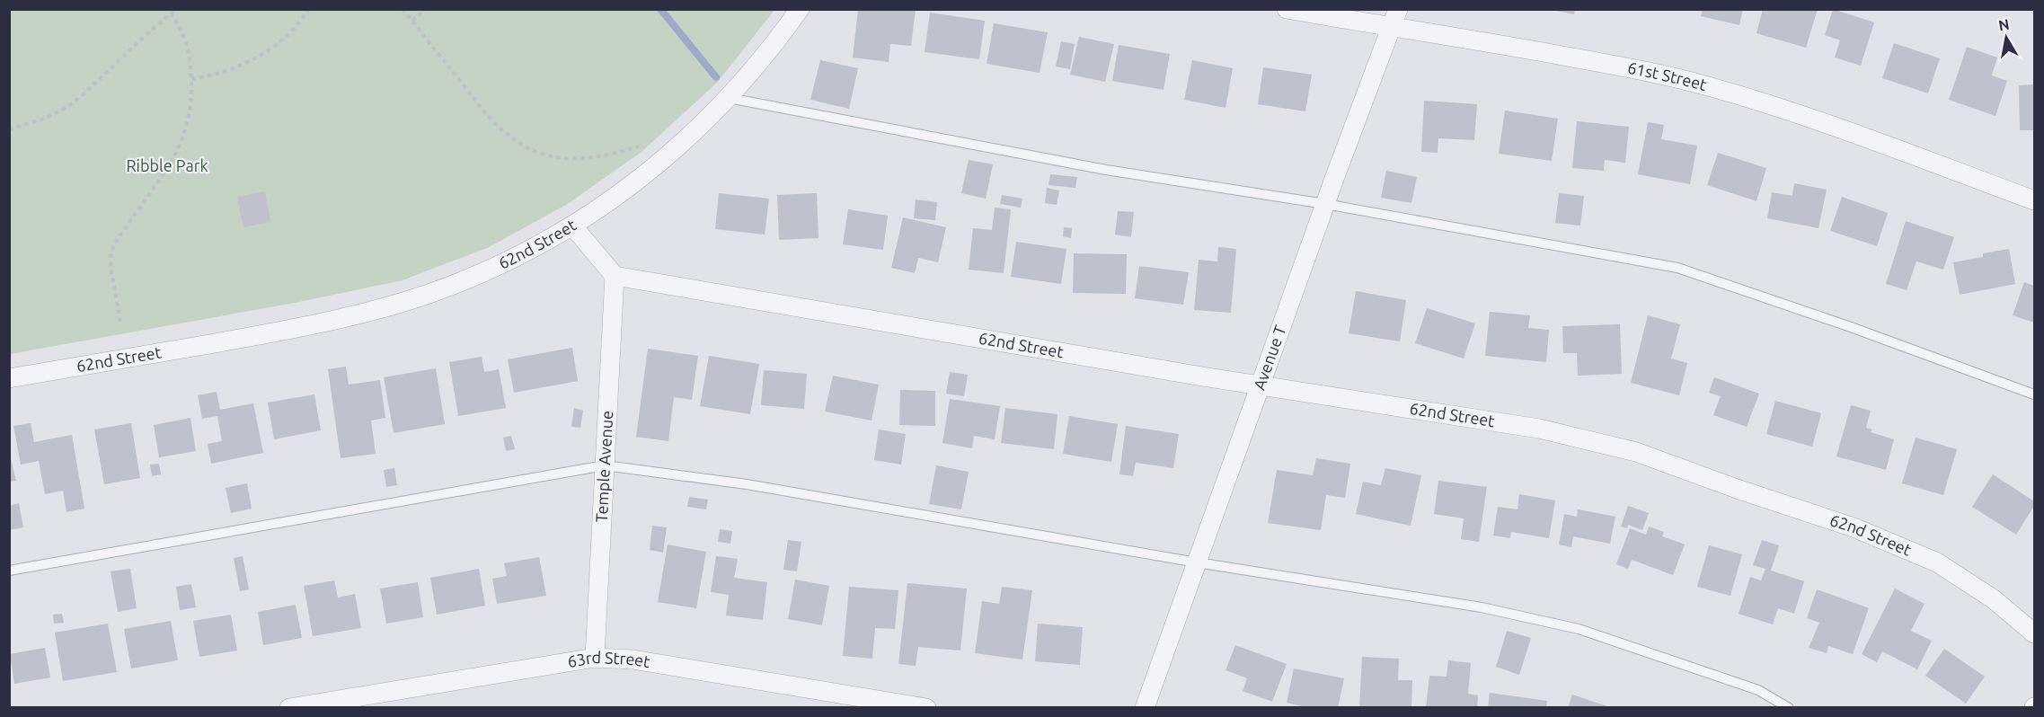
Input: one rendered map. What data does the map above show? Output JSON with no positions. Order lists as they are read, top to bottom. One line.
{"streets":{"street":["61st Street","62nd Street","Avenue T","Temple Avenue","63rd Street"]},"crossings":[["61st Street","Avenue T"],["62nd Street","Avenue T"],["62nd Street","Temple Avenue"],["Temple Avenue","63rd Street"]],"parks":["Ribble Park"],"north":"top"}
